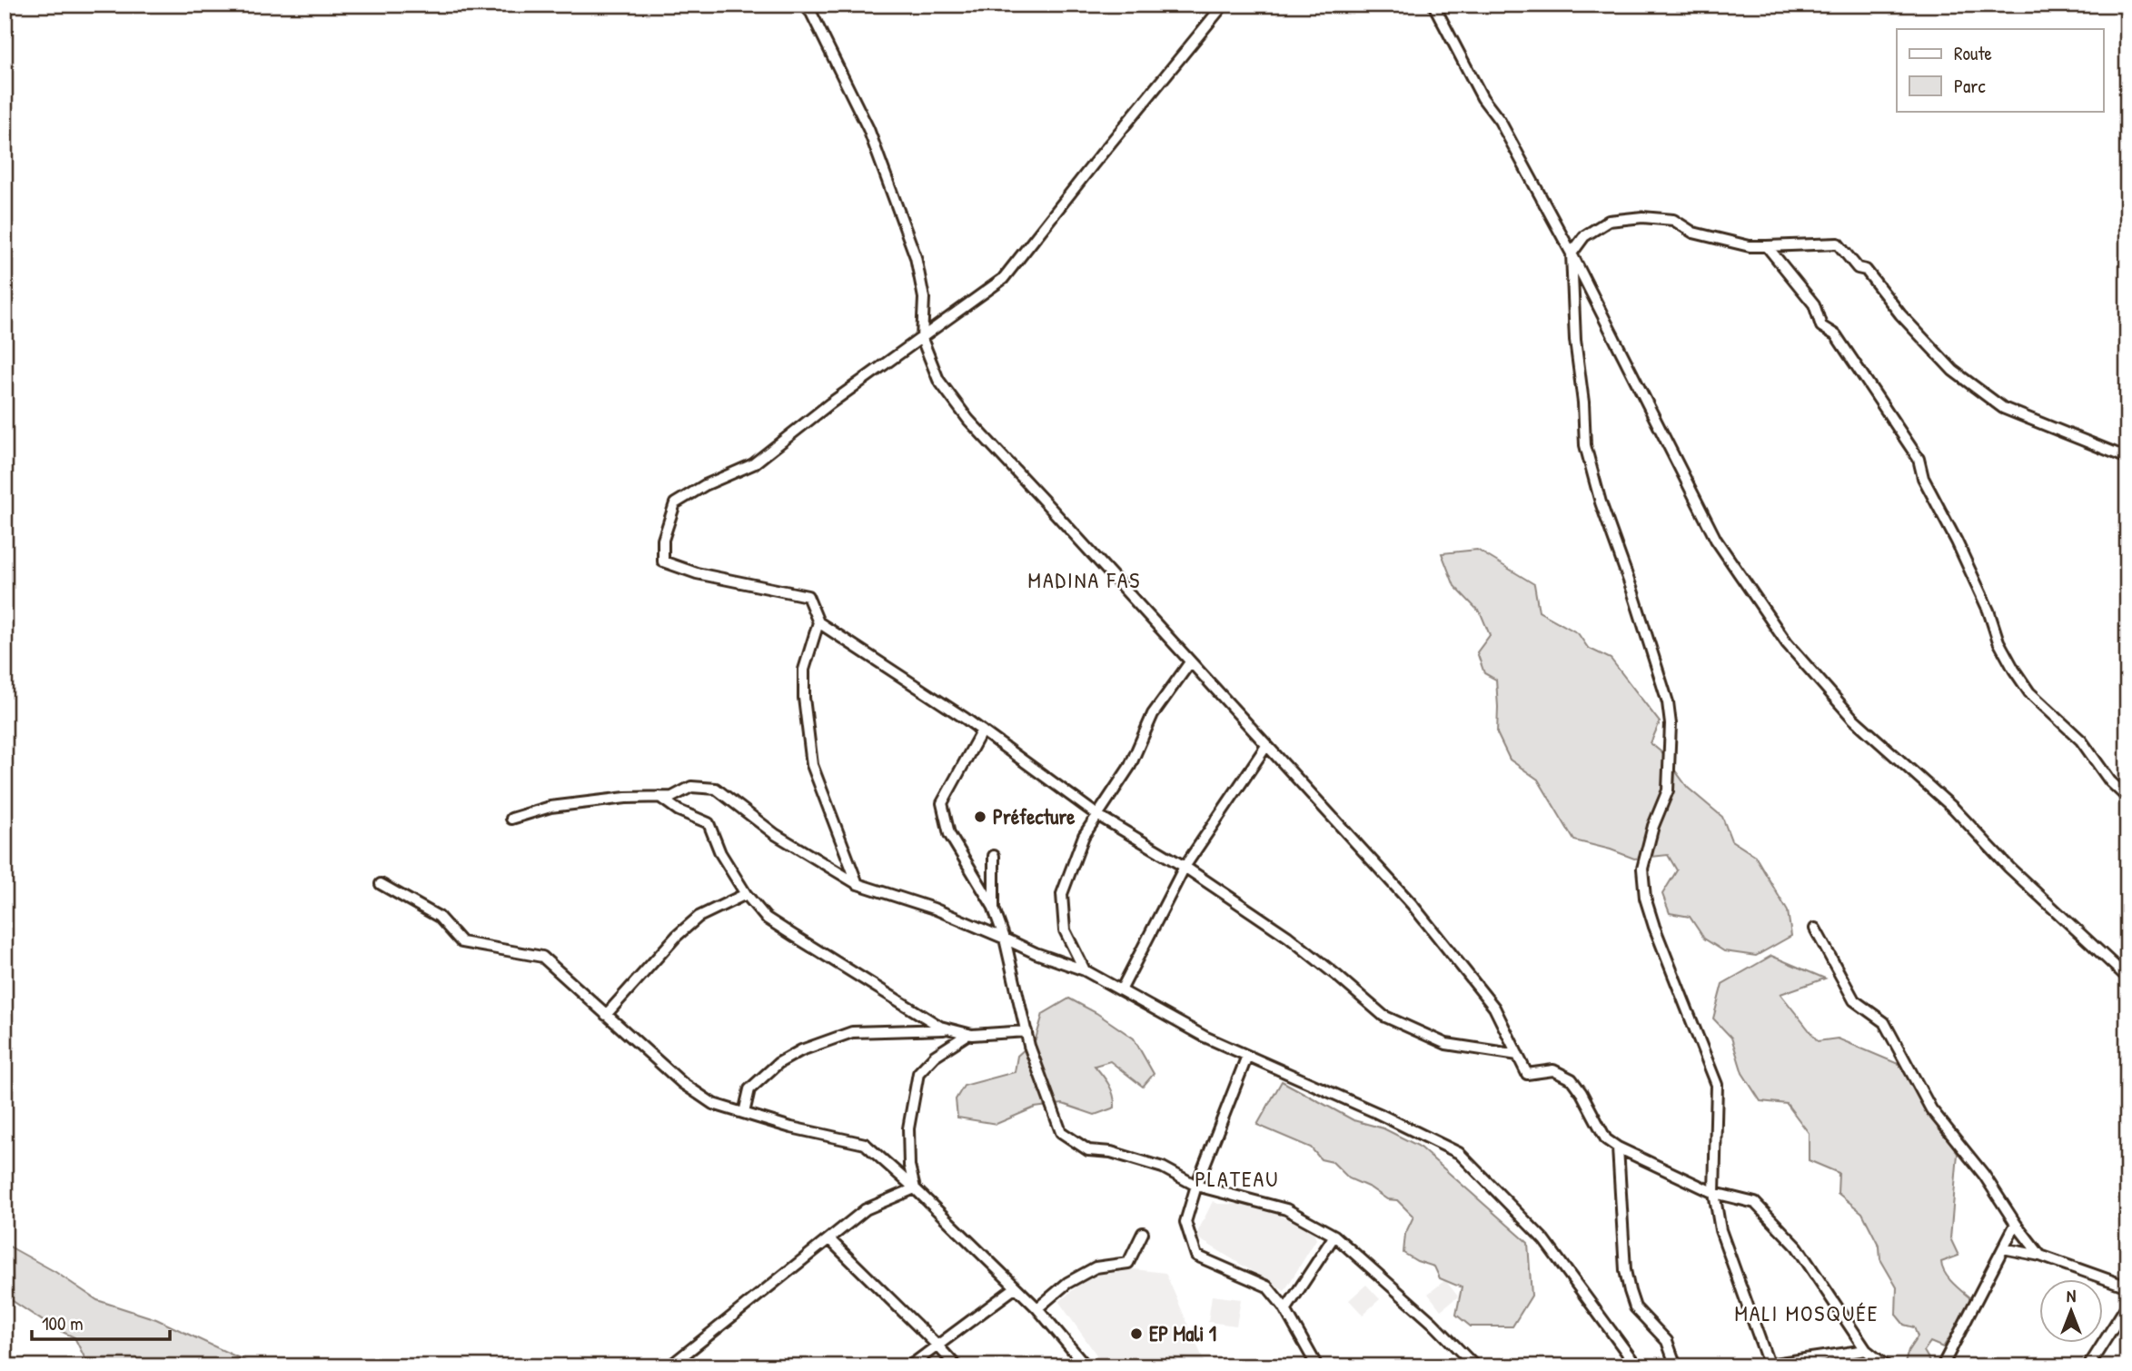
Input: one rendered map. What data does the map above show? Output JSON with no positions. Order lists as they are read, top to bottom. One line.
{"districts":["MADINA FAS","PLATEAU","MALI MOSQUÉE"],"places":["Préfecture","EP Mali 1"],"legend":["Route","Parc"],"scale_bar":"100 m","north":"top"}
